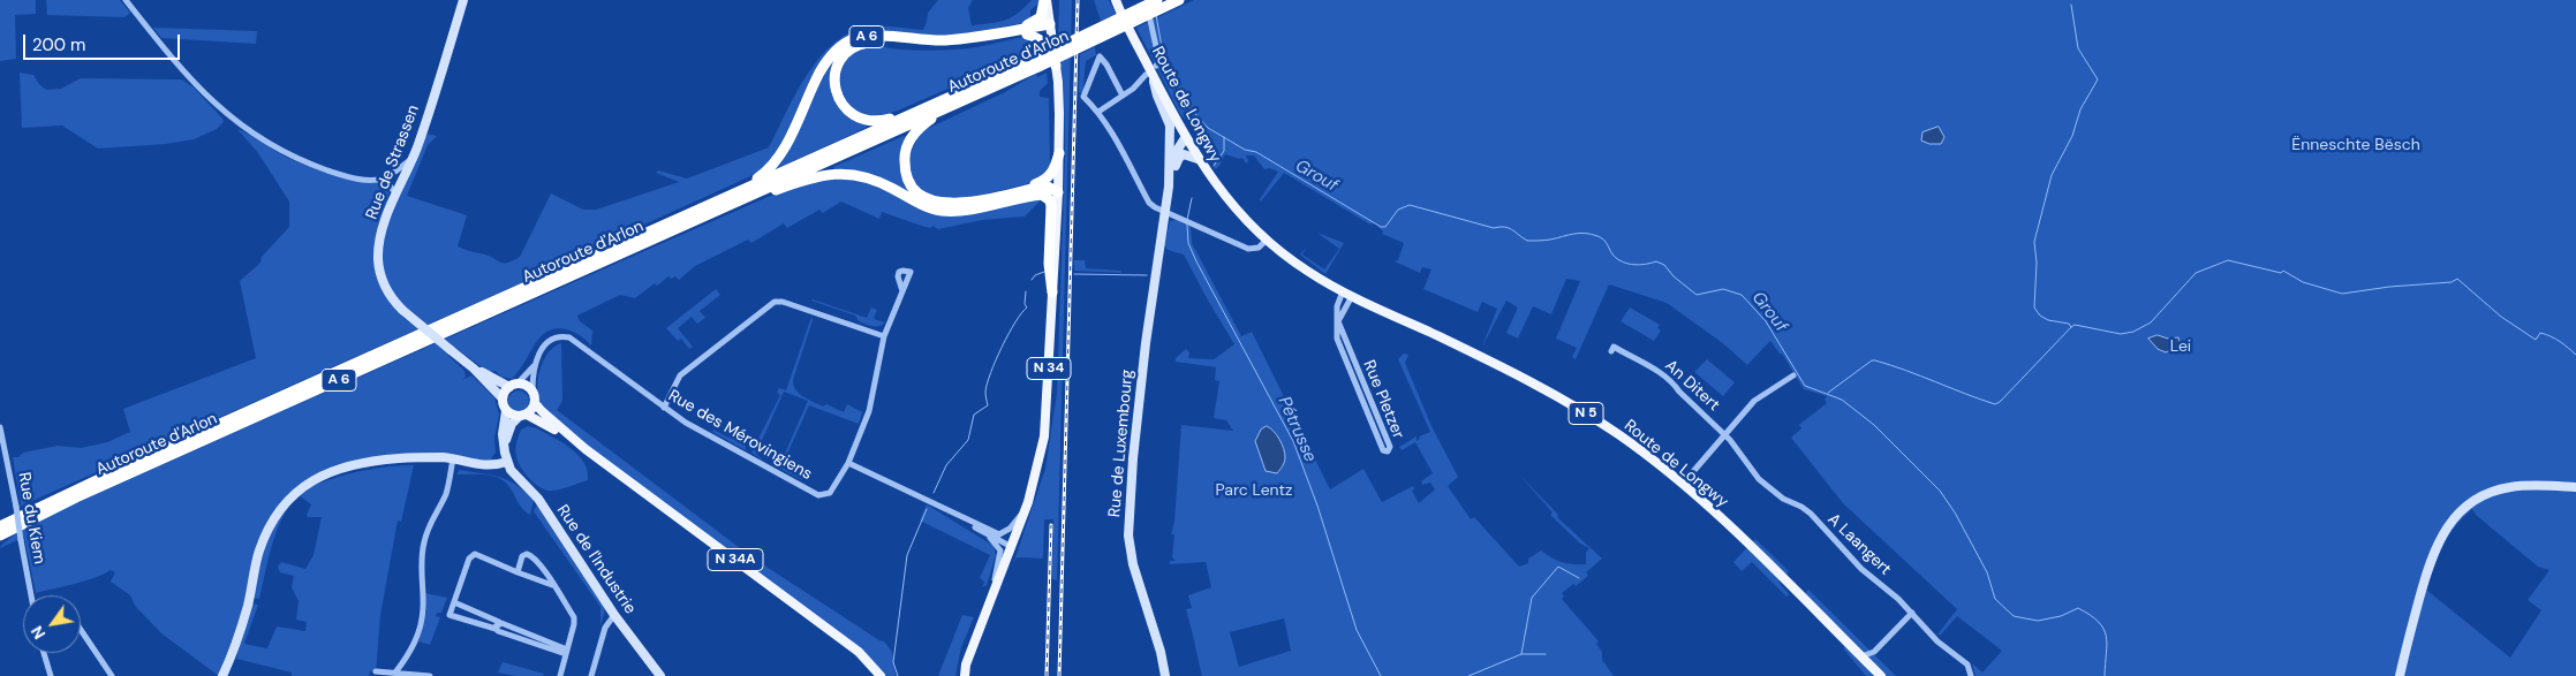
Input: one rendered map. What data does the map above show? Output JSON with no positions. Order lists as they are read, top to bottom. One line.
{"streets":{"highway":["A 6","Autoroute d'Arlon"],"main road":["Route de Longwy","Rue de Strassen","N 34","N 5","Rue de Luxembourg","Rue de l'Industrie","N 34A"],"street":["An Ditert","Rue Pletzer","Rue des Mérovingiens","Rue du Kiem","A Laangert"]},"crossings":[["A 6","Autoroute d'Arlon"],["A 6","N 34"],["Route de Longwy","Rue Pletzer"],["Route de Longwy","Rue de Luxembourg"],["Rue de Strassen","Rue des Mérovingiens"],["Rue de Strassen","N 34A"],["An Ditert","A Laangert"],["Rue des Mérovingiens","N 34A"]],"water":["Grouf","Pétrusse"],"parks":["Ënneschte Bësch","Lei","Parc Lentz"],"scale_bar":"200 m","north":"bottom left"}
